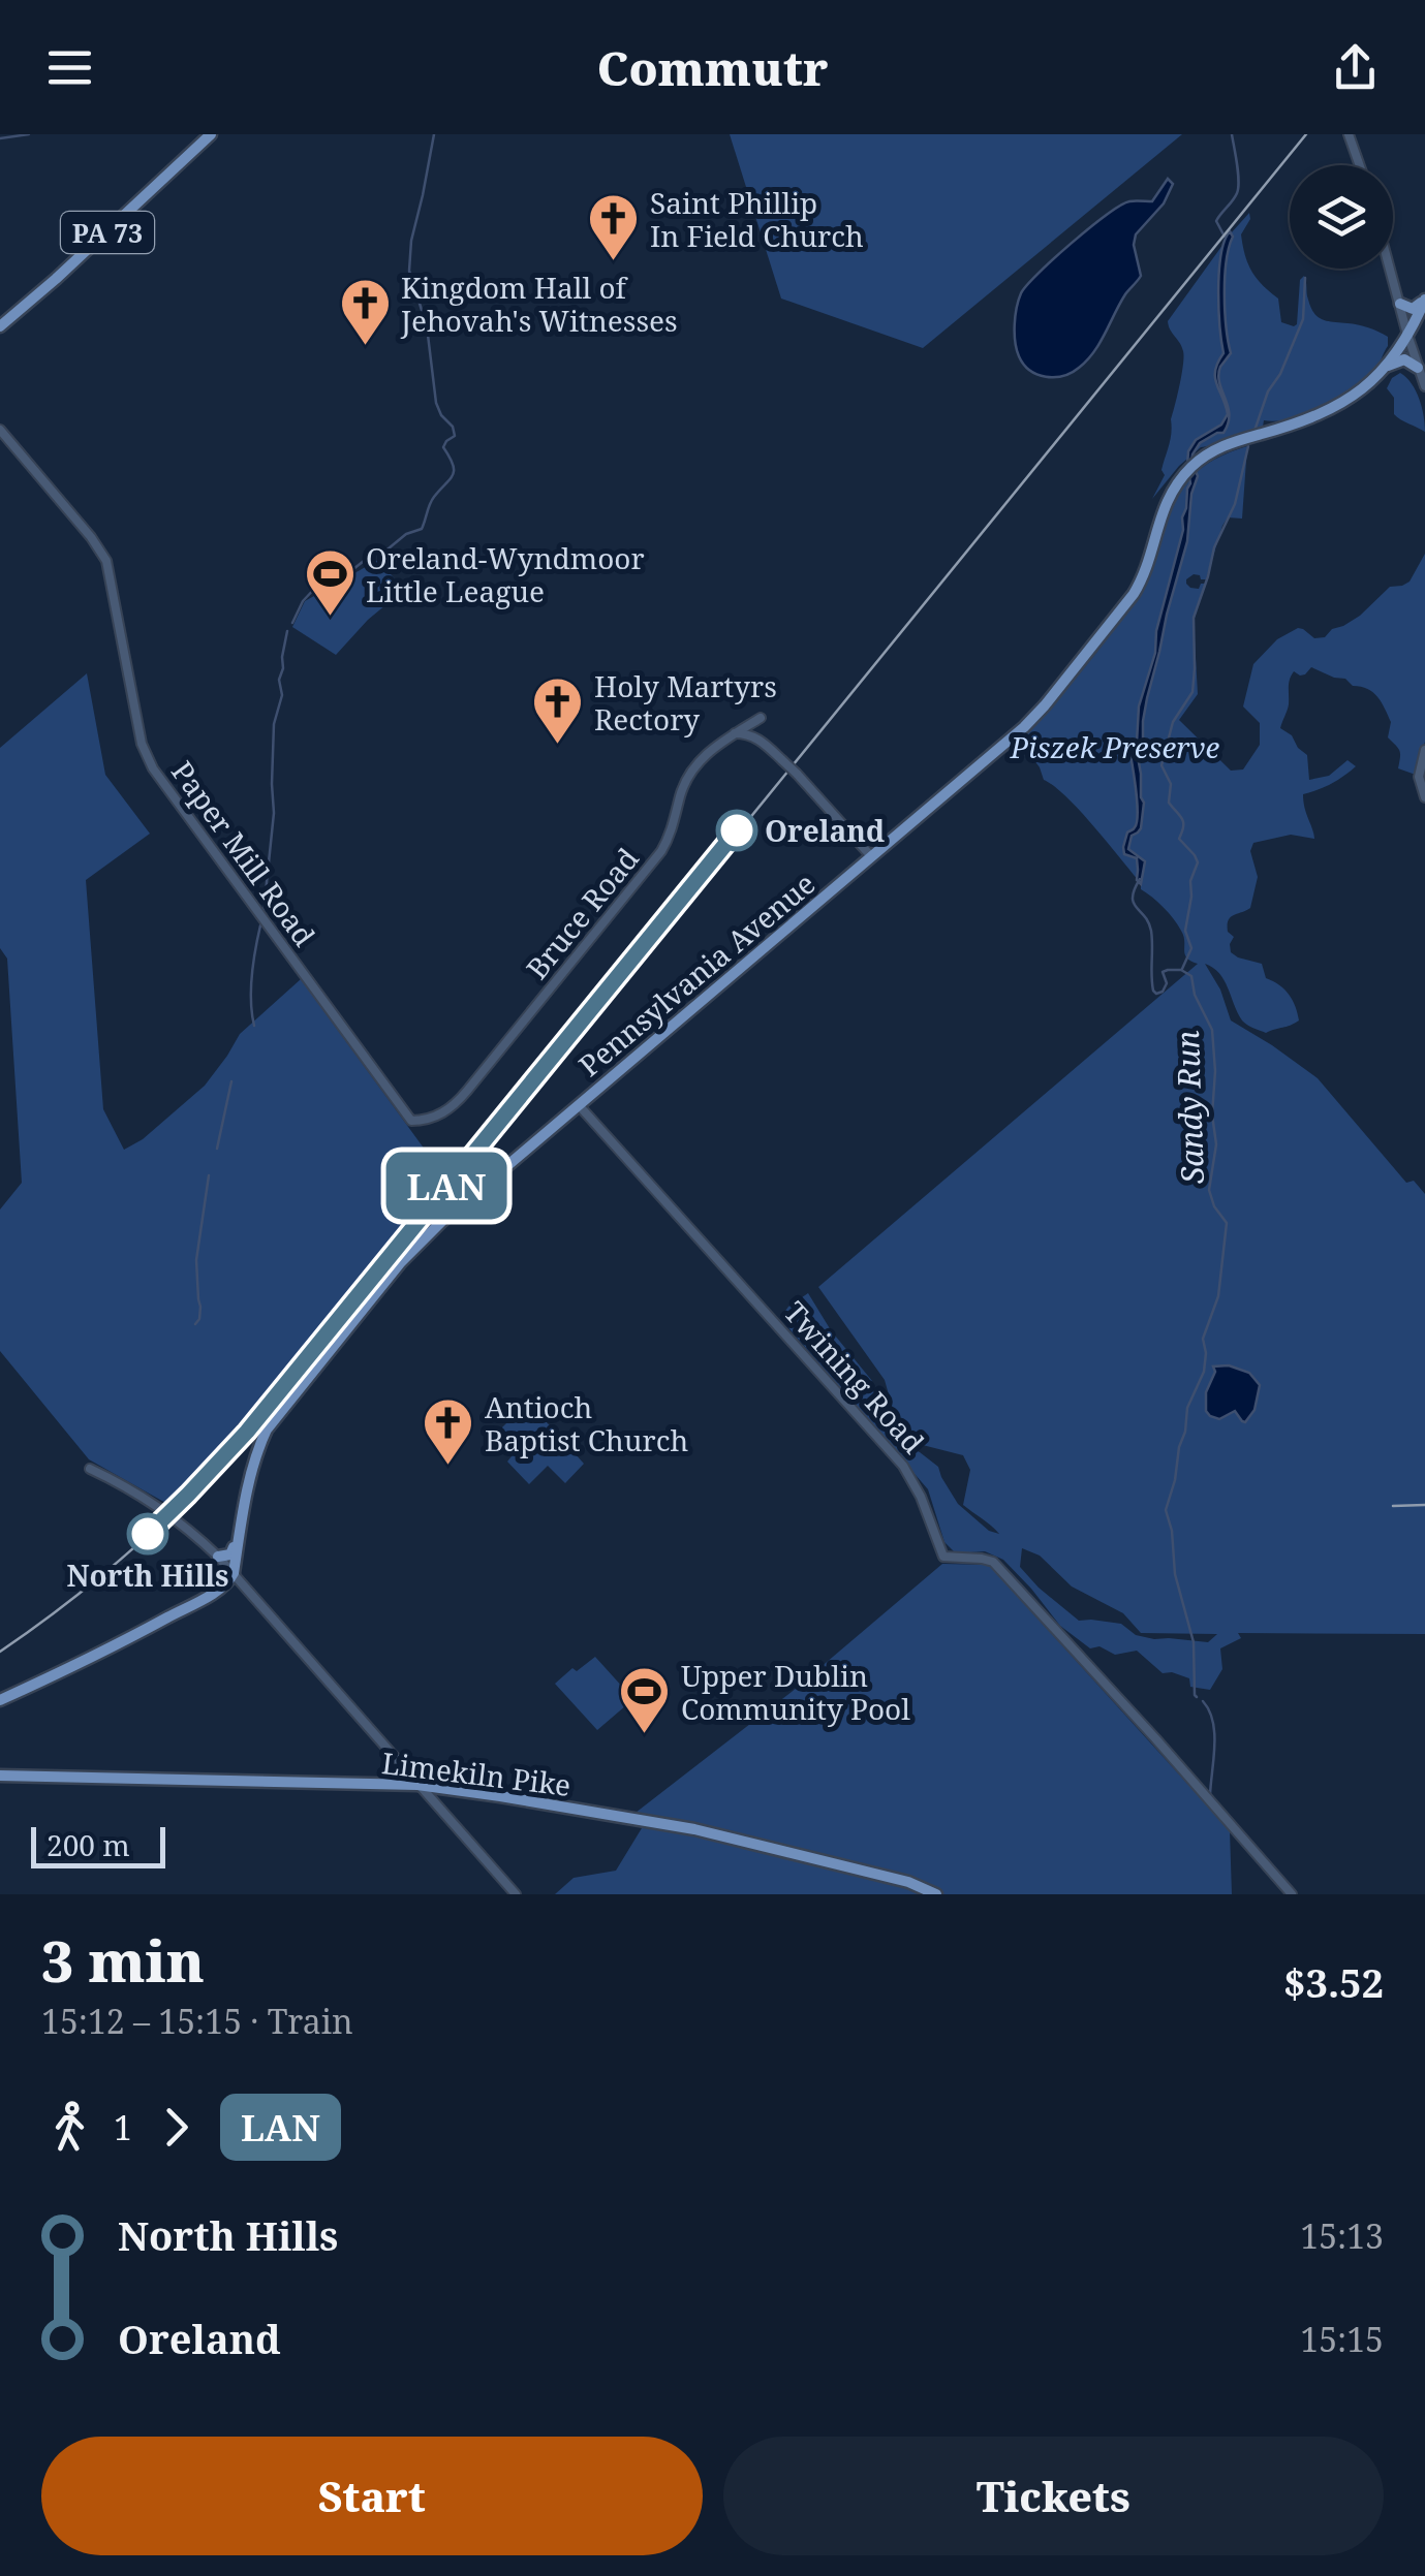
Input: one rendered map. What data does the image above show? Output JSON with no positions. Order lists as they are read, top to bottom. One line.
{"streets":{"main road":["PA 73","Pennsylvania Avenue","Limekiln Pike"],"street":["Paper Mill Road","Bruce Road","Twining Road"]},"crossings":[["Paper Mill Road","Bruce Road"],["Pennsylvania Avenue","Twining Road"]],"water":["Sandy Run"],"parks":["Piszek Preserve"],"places":{"church":["Saint Phillip In Field Church","Kingdom Hall of Jehovah's Witnesses","Holy Martyrs Rectory","Antioch Baptist Church"],"sports":["Oreland-Wyndmoor Little League","Upper Dublin Community Pool"],"other":["Oreland","North Hills"]},"scale_bar":"200 m","page":{"header":"Commutr","on_map":"LAN","scale":"200 m","heading":["3 min","15:12 – 15:15 · Train","$3.52"],"legs":["1","LAN"],"list":[{"name":"North Hills","value":"15:13"},{"name":"Oreland","value":"15:15"}],"buttons":["Start","Tickets"]}}
